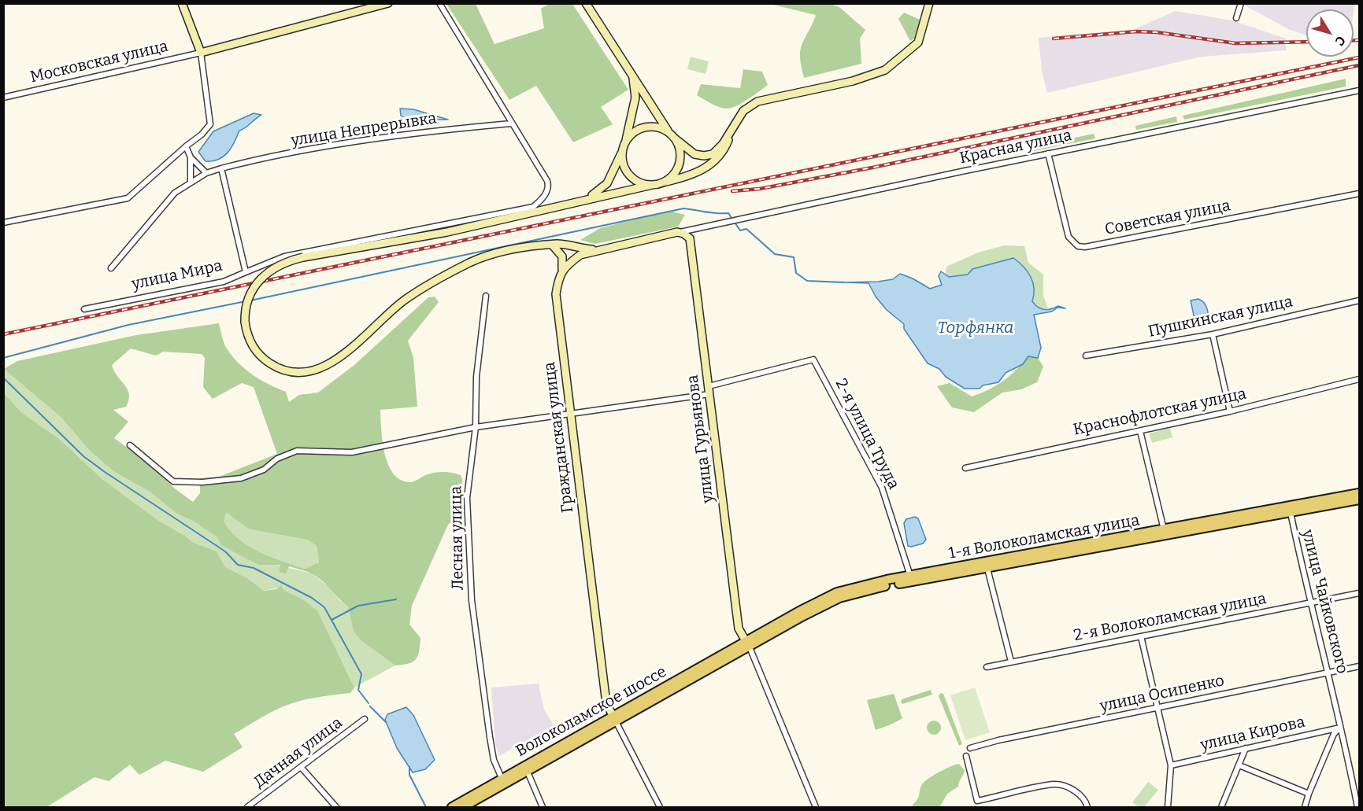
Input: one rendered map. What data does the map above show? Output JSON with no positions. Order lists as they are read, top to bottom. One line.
{"streets":{"main road":["1-я Волоколамская улица","Волоколамское шоссе"],"street":["Московская улица","улица Непрерывка","Красная улица","Советская улица","улица Мира","Пушкинская улица","Краснофлотская улица","2-я улица Труда","Гражданская улица","улица Гурьянова","Лесная улица","улица Чайковского","2-я Волоколамская улица","улица Осипенко","улица Кирова","Дачная улица"]},"crossings":[["улица Непрерывка","улица Мира"],["Красная улица","Советская улица"],["Красная улица","улица Гурьянова"],["2-я улица Труда","улица Гурьянова"],["2-я улица Труда","1-я Волоколамская улица"],["Гражданская улица","Волоколамское шоссе"],["улица Гурьянова","1-я Волоколамская улица"],["улица Гурьянова","Волоколамское шоссе"],["1-я Волоколамская улица","улица Чайковского"],["1-я Волоколамская улица","Волоколамское шоссе"],["Лесная улица","Волоколамское шоссе"],["улица Чайковского","2-я Волоколамская улица"],["улица Чайковского","улица Осипенко"],["улица Чайковского","улица Кирова"]],"water":["Торфянка"],"north":"bottom right"}
